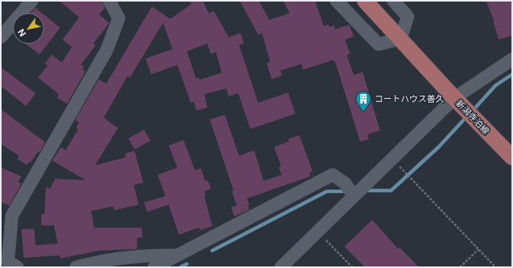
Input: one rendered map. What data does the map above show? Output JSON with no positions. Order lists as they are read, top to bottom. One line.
{"streets":{"main road":["新潟寺泊線"]},"places":{"building":["コートハウス善久"]},"north":"bottom left"}
